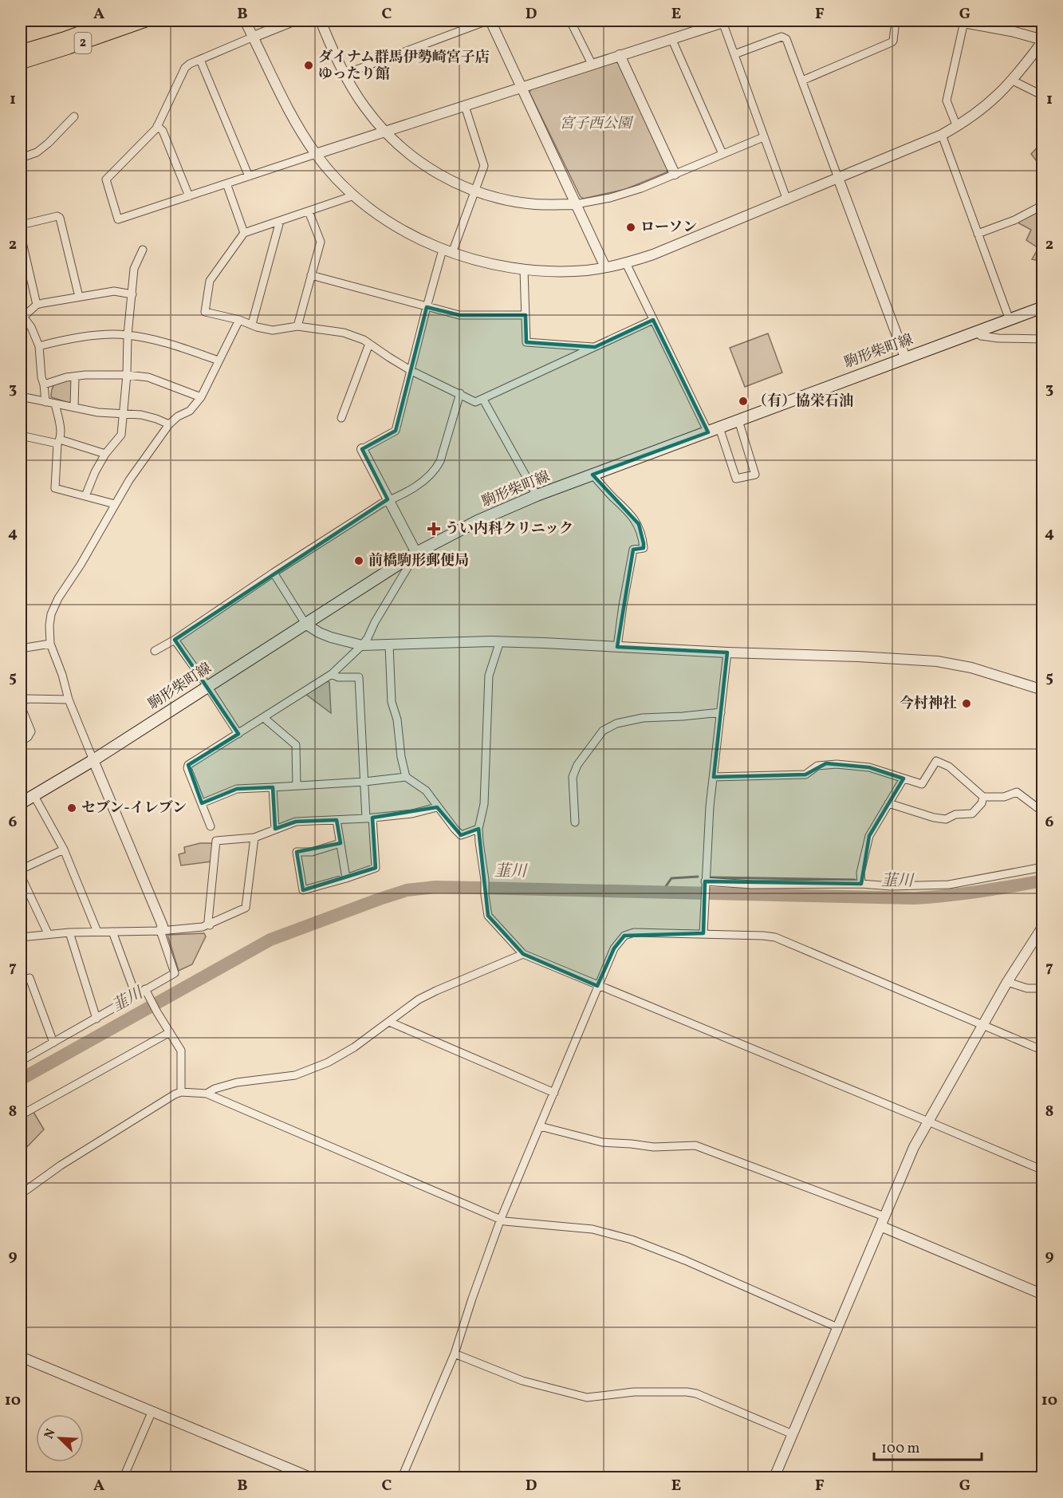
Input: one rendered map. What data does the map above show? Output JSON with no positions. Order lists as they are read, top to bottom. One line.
{"streets":{"main road":["2","駒形柴町線"]},"water":["韮川"],"parks":["宮子西公園"],"places":{"other":["ダイナム群馬伊勢崎宮子店 ゆったり館","ローソン","（有）協栄石油","前橋駒形郵便局","今村神社","セブン-イレブン"],"health":["うい内科クリニック"]},"scale_bar":"100 m","north":"top left","grid":{"columns":["A","B","C","D","E","F","G"],"rows":["1","2","3","4","5","6","7","8","9","10"]}}
